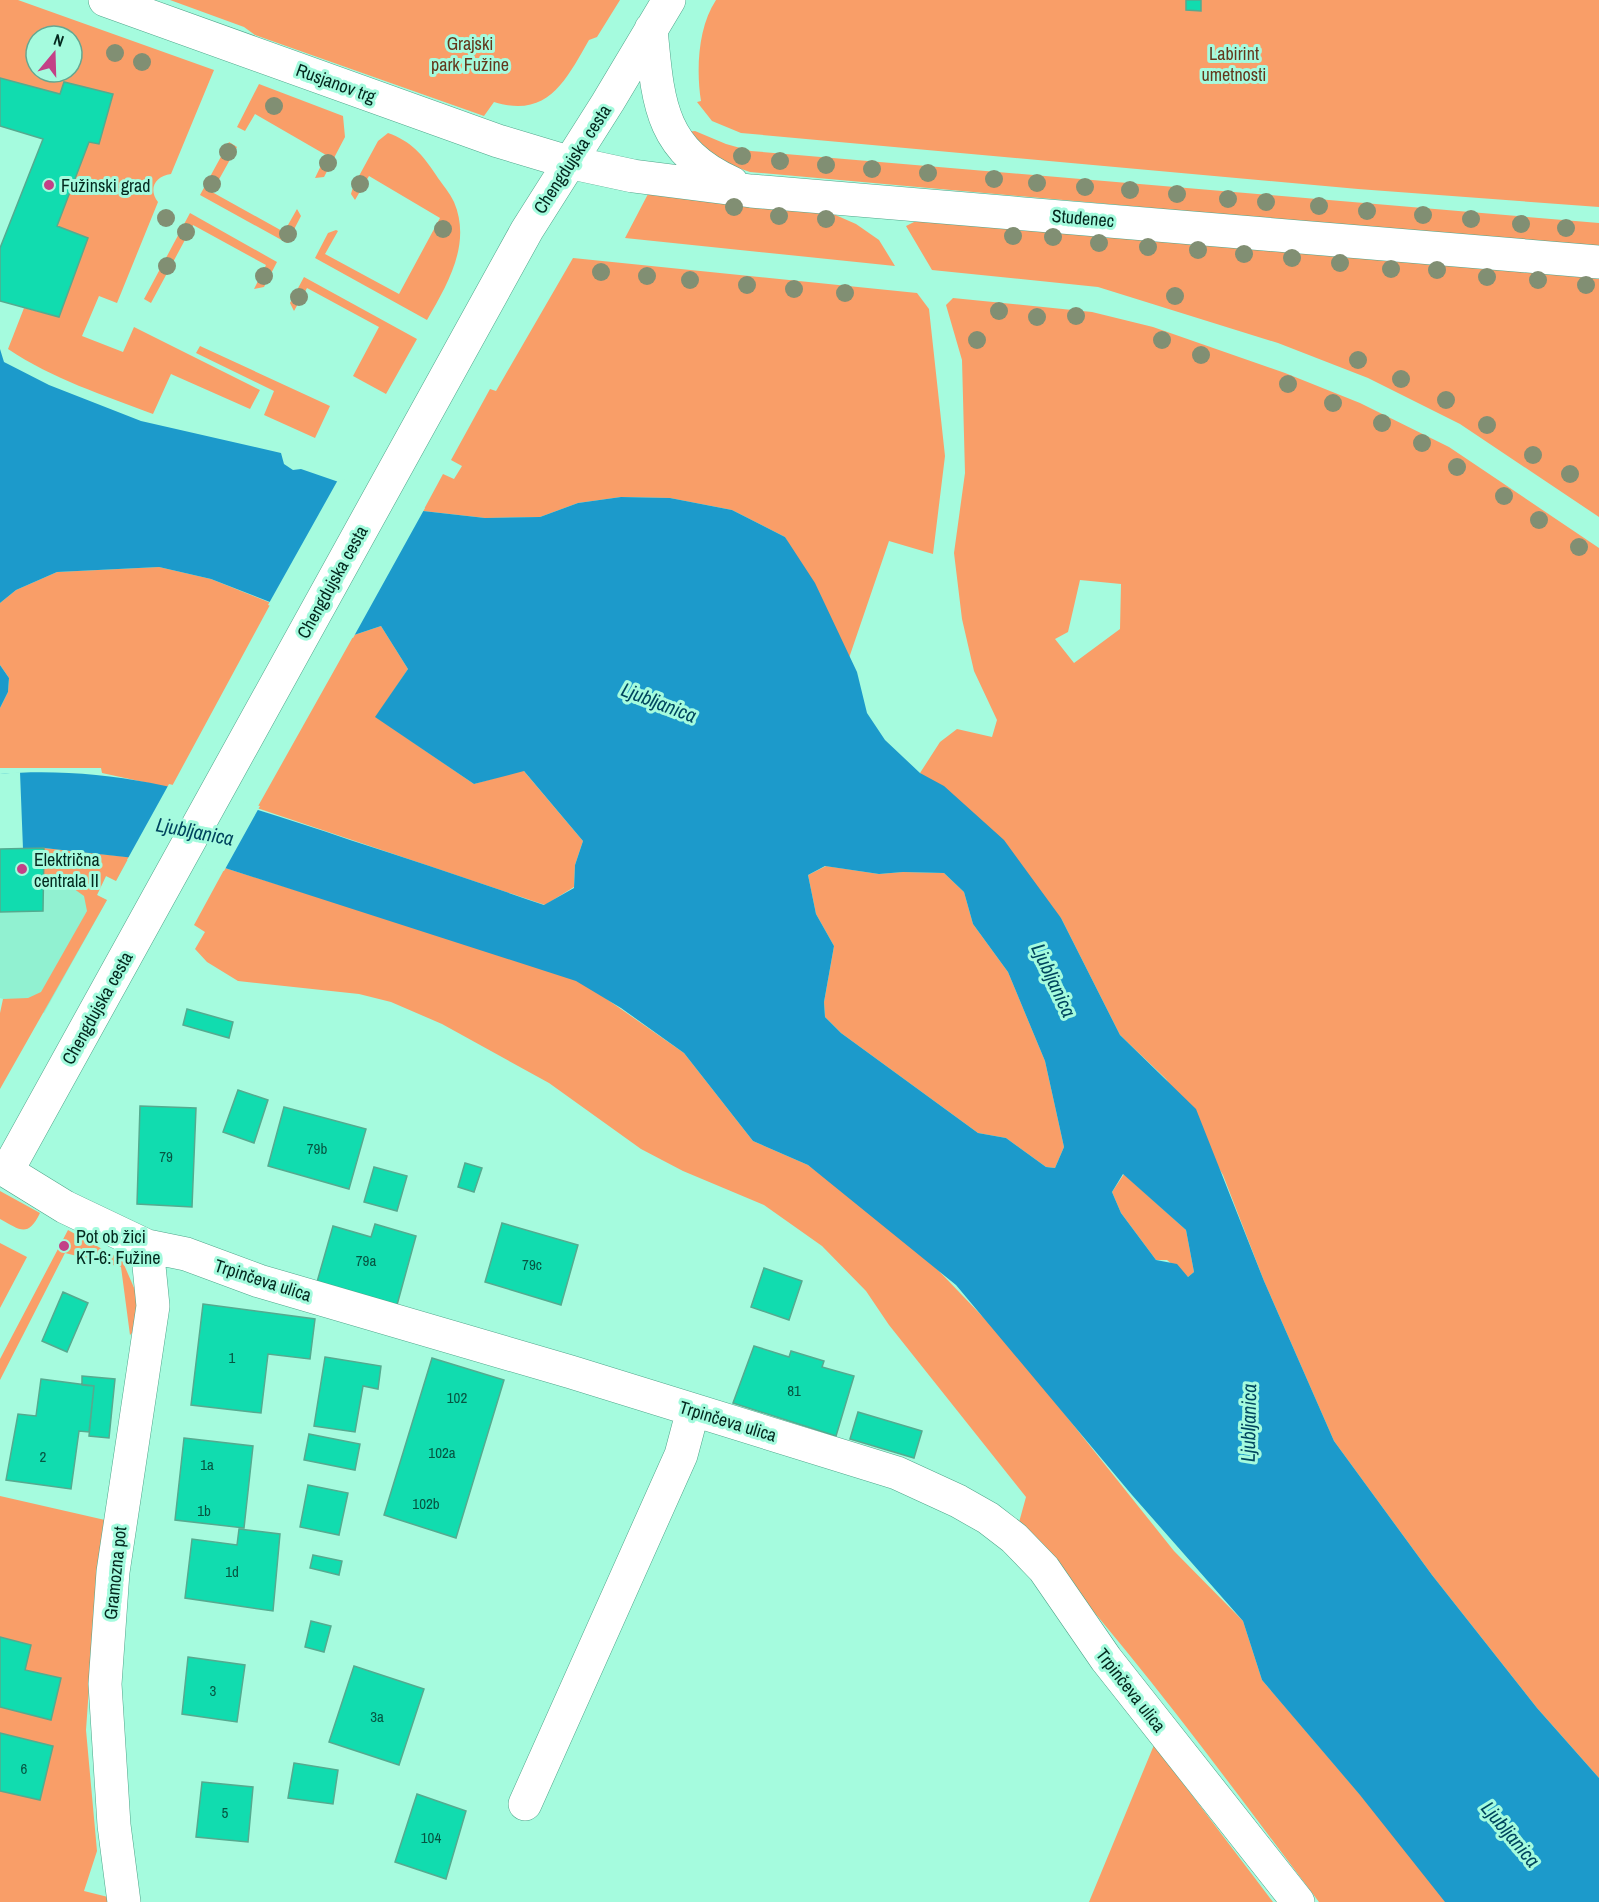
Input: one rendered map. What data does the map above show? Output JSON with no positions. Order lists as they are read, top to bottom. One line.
{"streets":{"street":["Rusjanov trg","Chengdujska cesta","Studenec","Trpinčeva ulica","Gramozna pot"]},"crossings":[["Rusjanov trg","Chengdujska cesta"],["Rusjanov trg","Studenec"],["Chengdujska cesta","Studenec"],["Chengdujska cesta","Trpinčeva ulica"],["Trpinčeva ulica","Gramozna pot"]],"water":["Ljubljanica"],"parks":["Grajski park Fužine","Labirint umetnosti"],"places":["Fužinski grad","Električna centrala II","Pot ob žici KT-6: Fužine"],"house_numbers":["79b","79","79a","79c","1","81","102","102a","2","1a","102b","1b","1d","3","3a","6","5","104"],"north":"top"}
